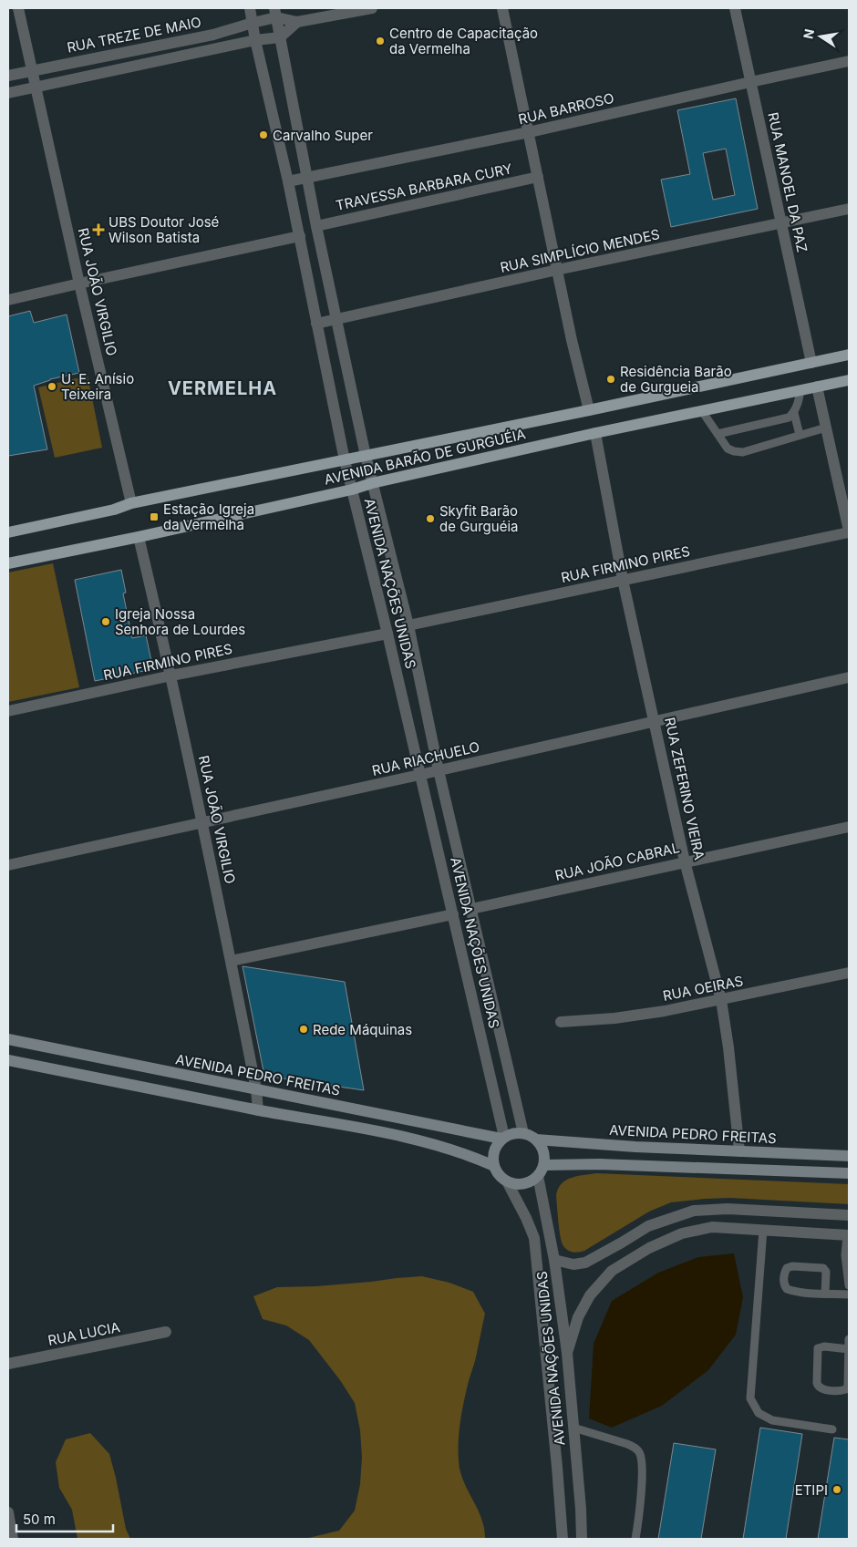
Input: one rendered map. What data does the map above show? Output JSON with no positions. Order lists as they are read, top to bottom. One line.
{"streets":{"main road":["AVENIDA BARÃO DE GURGUÉIA","AVENIDA PEDRO FREITAS"],"street":["RUA TREZE DE MAIO","RUA BARROSO","RUA MANOEL DA PAZ","TRAVESSA BARBARA CURY","RUA SIMPLÍCIO MENDES","RUA JOÃO VIRGILIO","RUA FIRMINO PIRES","AVENIDA NAÇÕES UNIDAS","RUA RIACHUELO","RUA ZEFERINO VIEIRA","RUA JOÃO CABRAL","RUA OEIRAS","RUA LUCIA"]},"crossings":[["RUA TREZE DE MAIO","RUA JOÃO VIRGILIO"],["RUA TREZE DE MAIO","AVENIDA NAÇÕES UNIDAS"],["RUA BARROSO","RUA MANOEL DA PAZ"],["RUA BARROSO","AVENIDA NAÇÕES UNIDAS"],["RUA MANOEL DA PAZ","RUA SIMPLÍCIO MENDES"],["RUA MANOEL DA PAZ","AVENIDA BARÃO DE GURGUÉIA"],["TRAVESSA BARBARA CURY","AVENIDA NAÇÕES UNIDAS"],["RUA SIMPLÍCIO MENDES","AVENIDA NAÇÕES UNIDAS"],["RUA JOÃO VIRGILIO","AVENIDA BARÃO DE GURGUÉIA"],["RUA JOÃO VIRGILIO","RUA FIRMINO PIRES"],["RUA JOÃO VIRGILIO","RUA RIACHUELO"],["RUA JOÃO VIRGILIO","AVENIDA PEDRO FREITAS"],["AVENIDA BARÃO DE GURGUÉIA","AVENIDA NAÇÕES UNIDAS"],["AVENIDA BARÃO DE GURGUÉIA","RUA ZEFERINO VIEIRA"],["RUA FIRMINO PIRES","AVENIDA NAÇÕES UNIDAS"],["RUA FIRMINO PIRES","RUA ZEFERINO VIEIRA"],["AVENIDA NAÇÕES UNIDAS","RUA RIACHUELO"],["AVENIDA NAÇÕES UNIDAS","RUA JOÃO CABRAL"],["AVENIDA NAÇÕES UNIDAS","AVENIDA PEDRO FREITAS"],["RUA RIACHUELO","RUA ZEFERINO VIEIRA"],["RUA ZEFERINO VIEIRA","RUA JOÃO CABRAL"],["RUA ZEFERINO VIEIRA","RUA OEIRAS"],["RUA ZEFERINO VIEIRA","AVENIDA PEDRO FREITAS"]],"districts":["VERMELHA"],"places":{"other":["Centro de Capacitação da Vermelha","Carvalho Super","Residência Barão de Gurgueia","U. E. Anísio Teixeira","Skyfit Barão de Gurguéia","Igreja Nossa Senhora de Lourdes","Rede Máquinas","ETIPI"],"health":["UBS Doutor José Wilson Batista"],"transit":["Estação Igreja da Vermelha"]},"scale_bar":"50 m","north":"left"}
